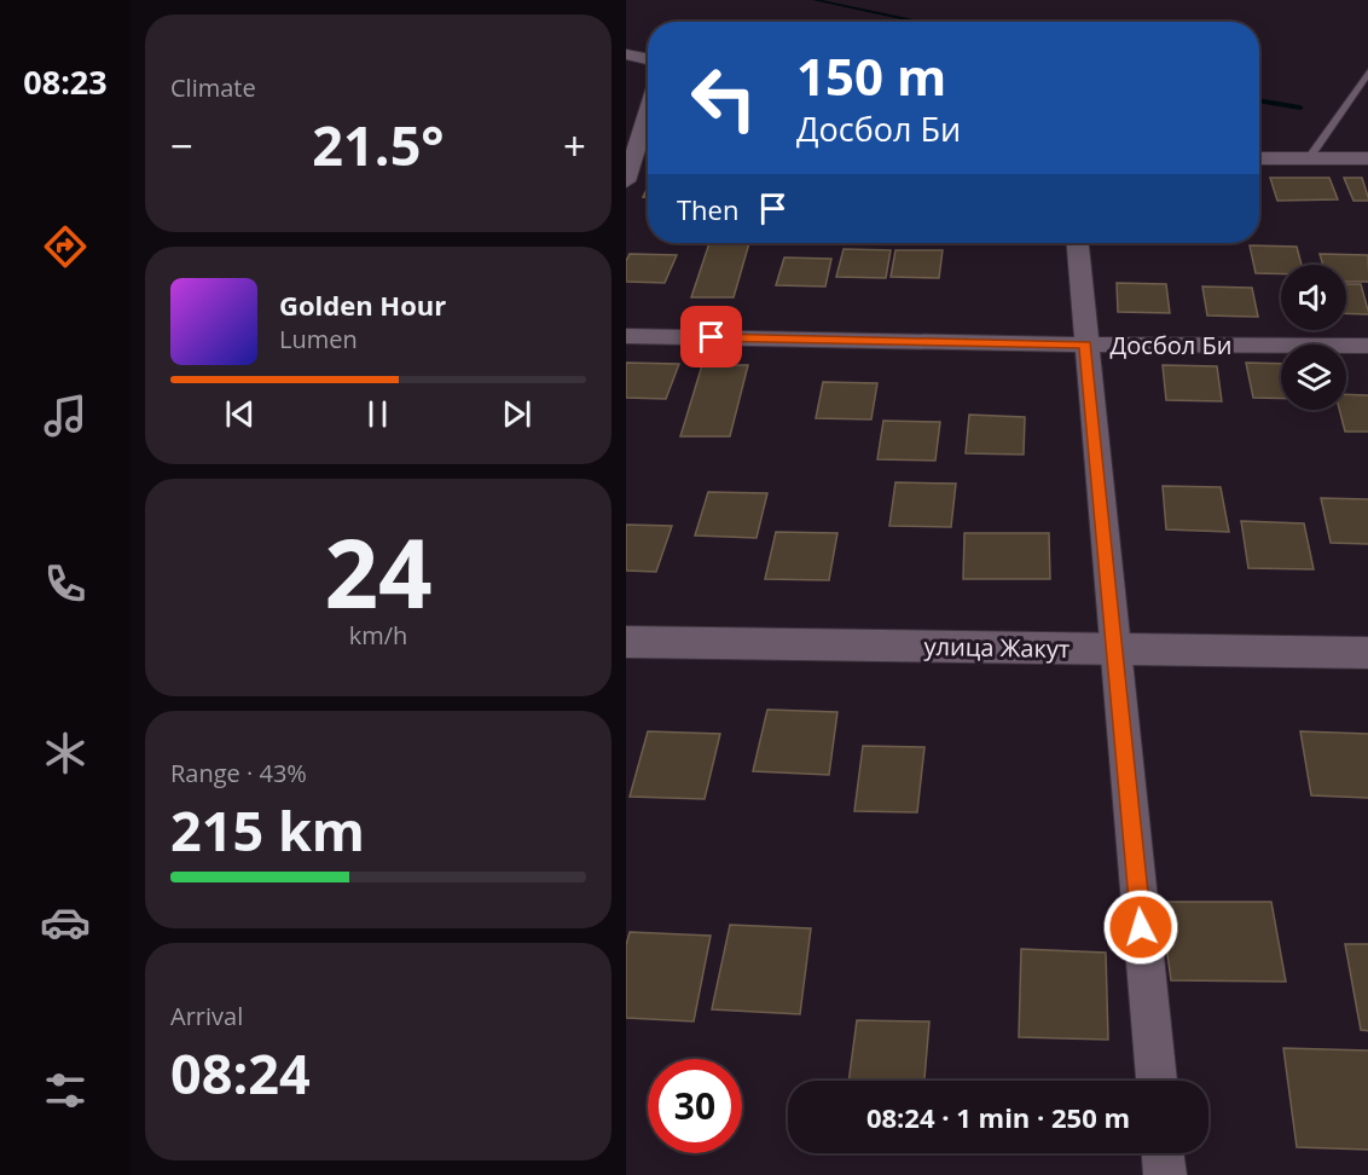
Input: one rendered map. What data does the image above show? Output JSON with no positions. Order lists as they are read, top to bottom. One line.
{"streets":{"street":["Досбол Би","улица Жакут"]},"page":{"tabs":"08:23","tile":["Climate",["24","km/h"],["Range · 43%","215 km"],["Arrival","08:24"]],"turn":["150 m","Досбол Би"],"heat":["−","21.5°","+"],"then":"Then","song":["Golden Hour","Lumen"],"limit":"30","trip":"08:24 · 1 min · 250 m"}}
